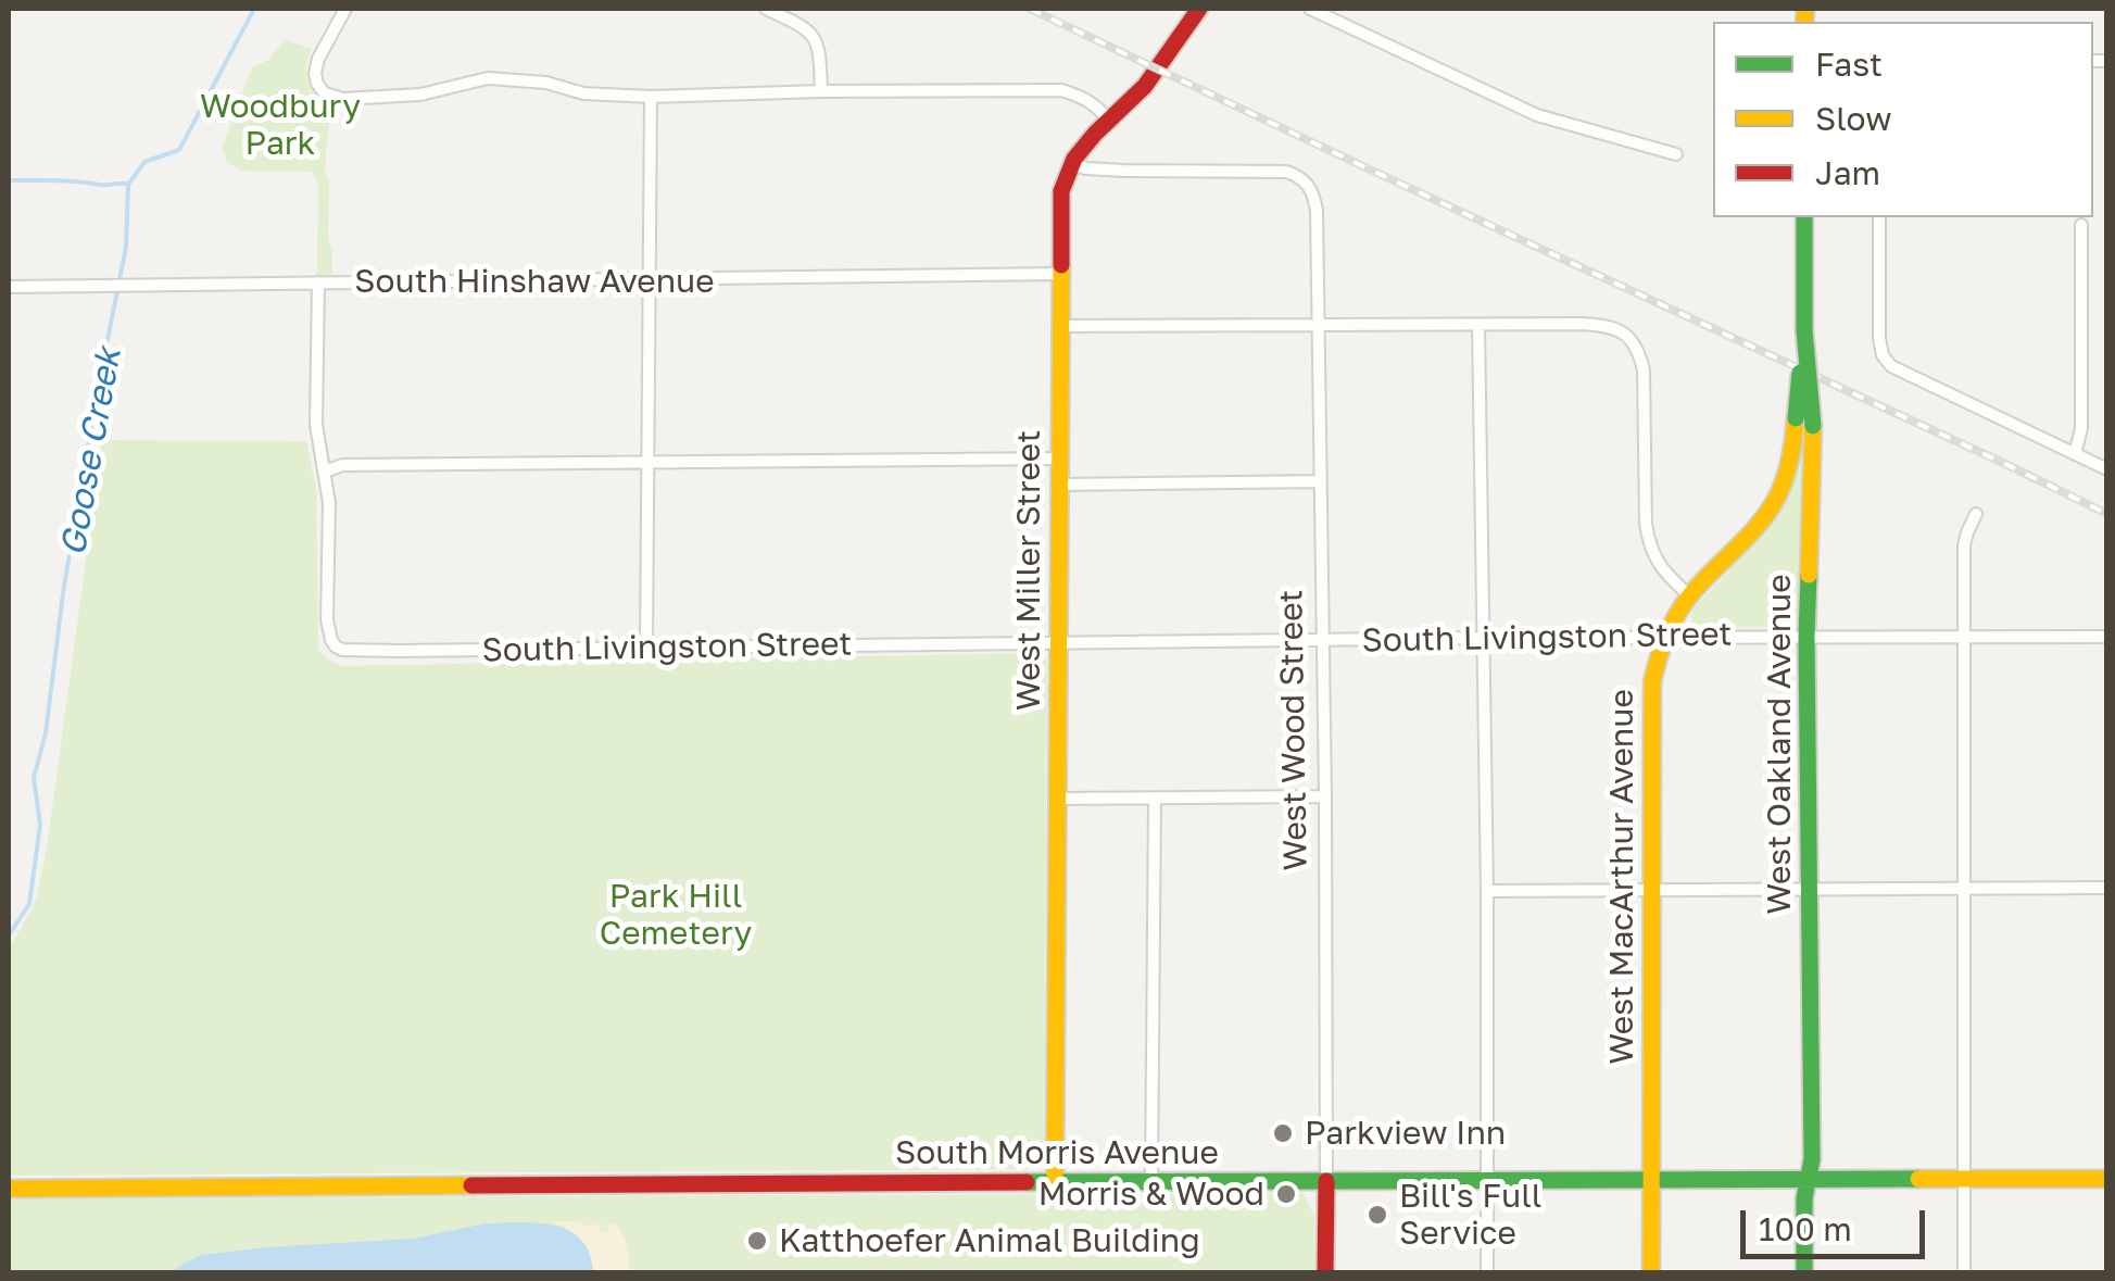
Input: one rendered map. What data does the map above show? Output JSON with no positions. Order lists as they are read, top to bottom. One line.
{"streets":{"main road":["West Miller Street","West Wood Street","West Oakland Avenue","West MacArthur Avenue","South Morris Avenue"],"street":["South Hinshaw Avenue","South Livingston Street"]},"crossings":[["South Hinshaw Avenue","West Miller Street"],["West Miller Street","South Livingston Street"],["West Miller Street","West Wood Street"],["West Miller Street","South Morris Avenue"],["South Livingston Street","West Wood Street"],["South Livingston Street","West Oakland Avenue"],["South Livingston Street","West MacArthur Avenue"],["West Wood Street","South Morris Avenue"],["West Oakland Avenue","West MacArthur Avenue"],["West Oakland Avenue","South Morris Avenue"],["West MacArthur Avenue","South Morris Avenue"]],"water":["Goose Creek"],"parks":["Woodbury Park","Park Hill Cemetery"],"places":["Parkview Inn","Morris & Wood","Bill's Full Service","Katthoefer Animal Building"],"legend":["Fast","Slow","Jam"],"scale_bar":"100 m"}
